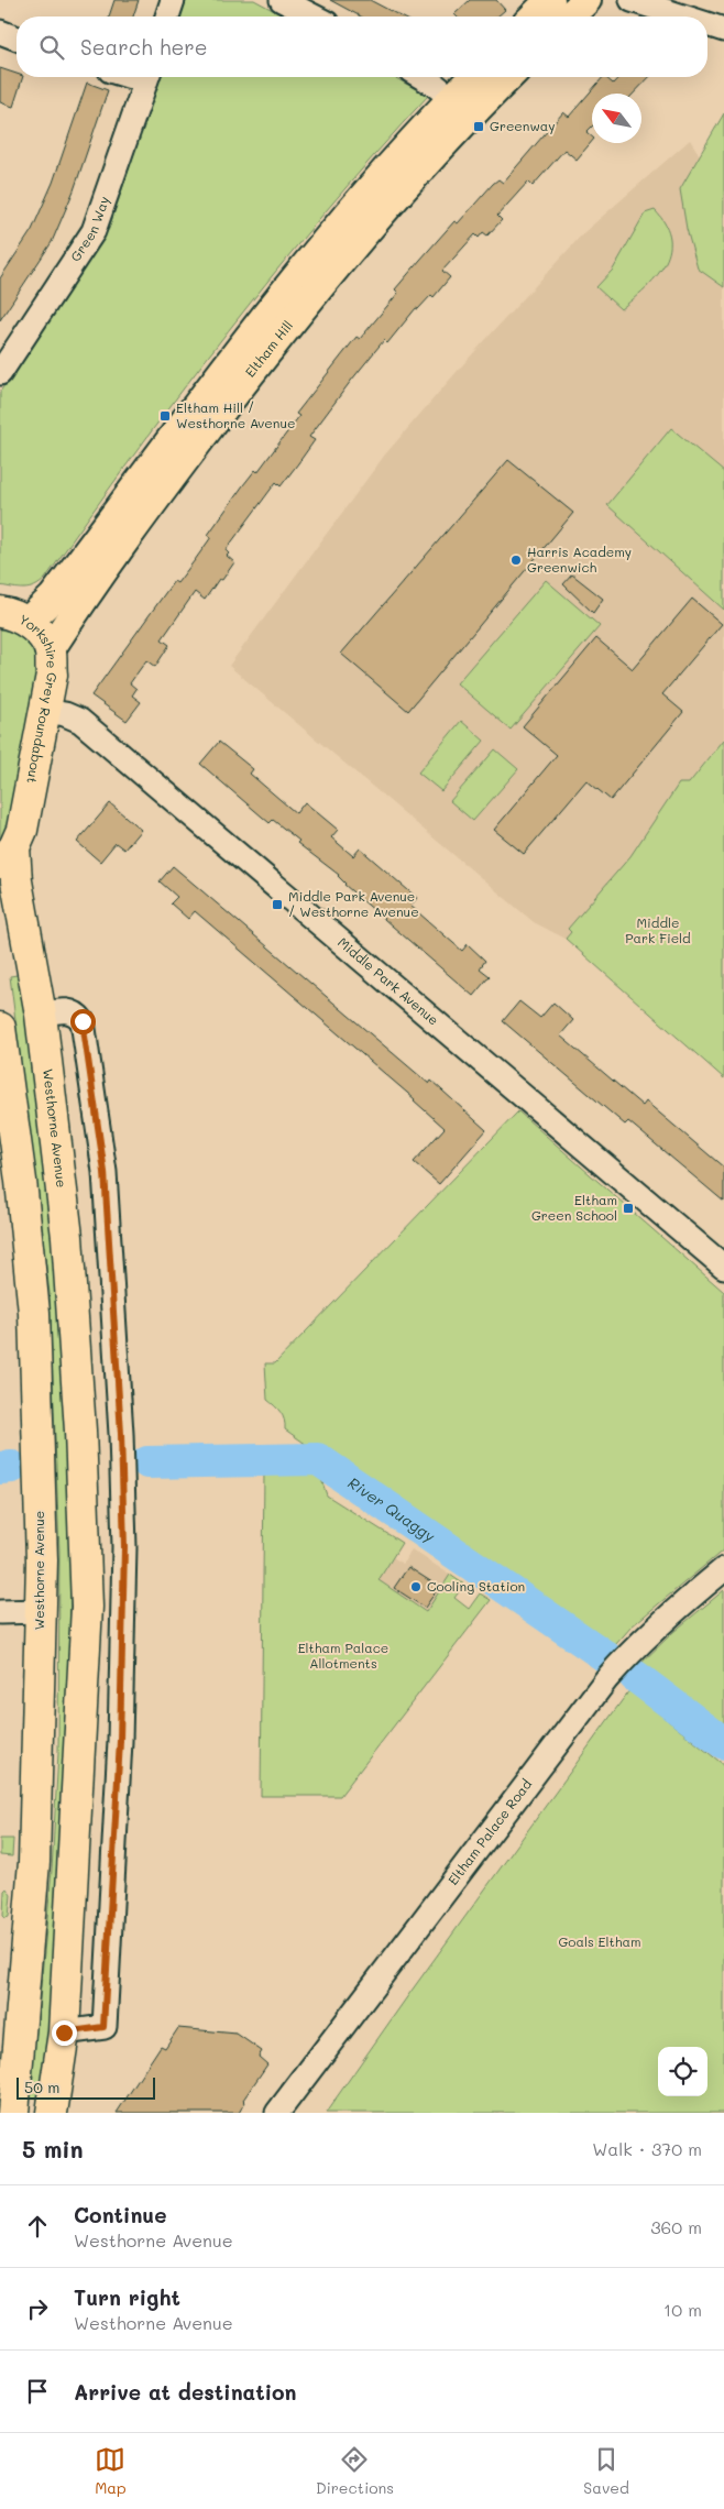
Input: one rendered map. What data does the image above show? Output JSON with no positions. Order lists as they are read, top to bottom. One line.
{"streets":{"highway":["Yorkshire Grey Roundabout","Westhorne Avenue"],"main road":["Eltham Hill"],"street":["Green Way","Middle Park Avenue","Eltham Palace Road"]},"crossings":[["Eltham Hill","Yorkshire Grey Roundabout"],["Yorkshire Grey Roundabout","Middle Park Avenue"],["Yorkshire Grey Roundabout","Westhorne Avenue"]],"water":["River Quaggy"],"parks":["Middle Park Field","Eltham Palace Allotments","Goals Eltham"],"places":{"transit":["Greenway","Eltham Hill / Westhorne Avenue","Middle Park Avenue / Westhorne Avenue","Eltham Green School"],"other":["Harris Academy Greenwich","Cooling Station"]},"scale_bar":"50 m","north":"top left","page":{"search":"Search here","scale":"50 m","heading":["5 min","Walk · 370 m"],"list":[["Continue","Westhorne Avenue","360 m"],["Turn right","Westhorne Avenue","10 m"],"Arrive at destination"],"nav":["Map","Directions","Saved"]}}
